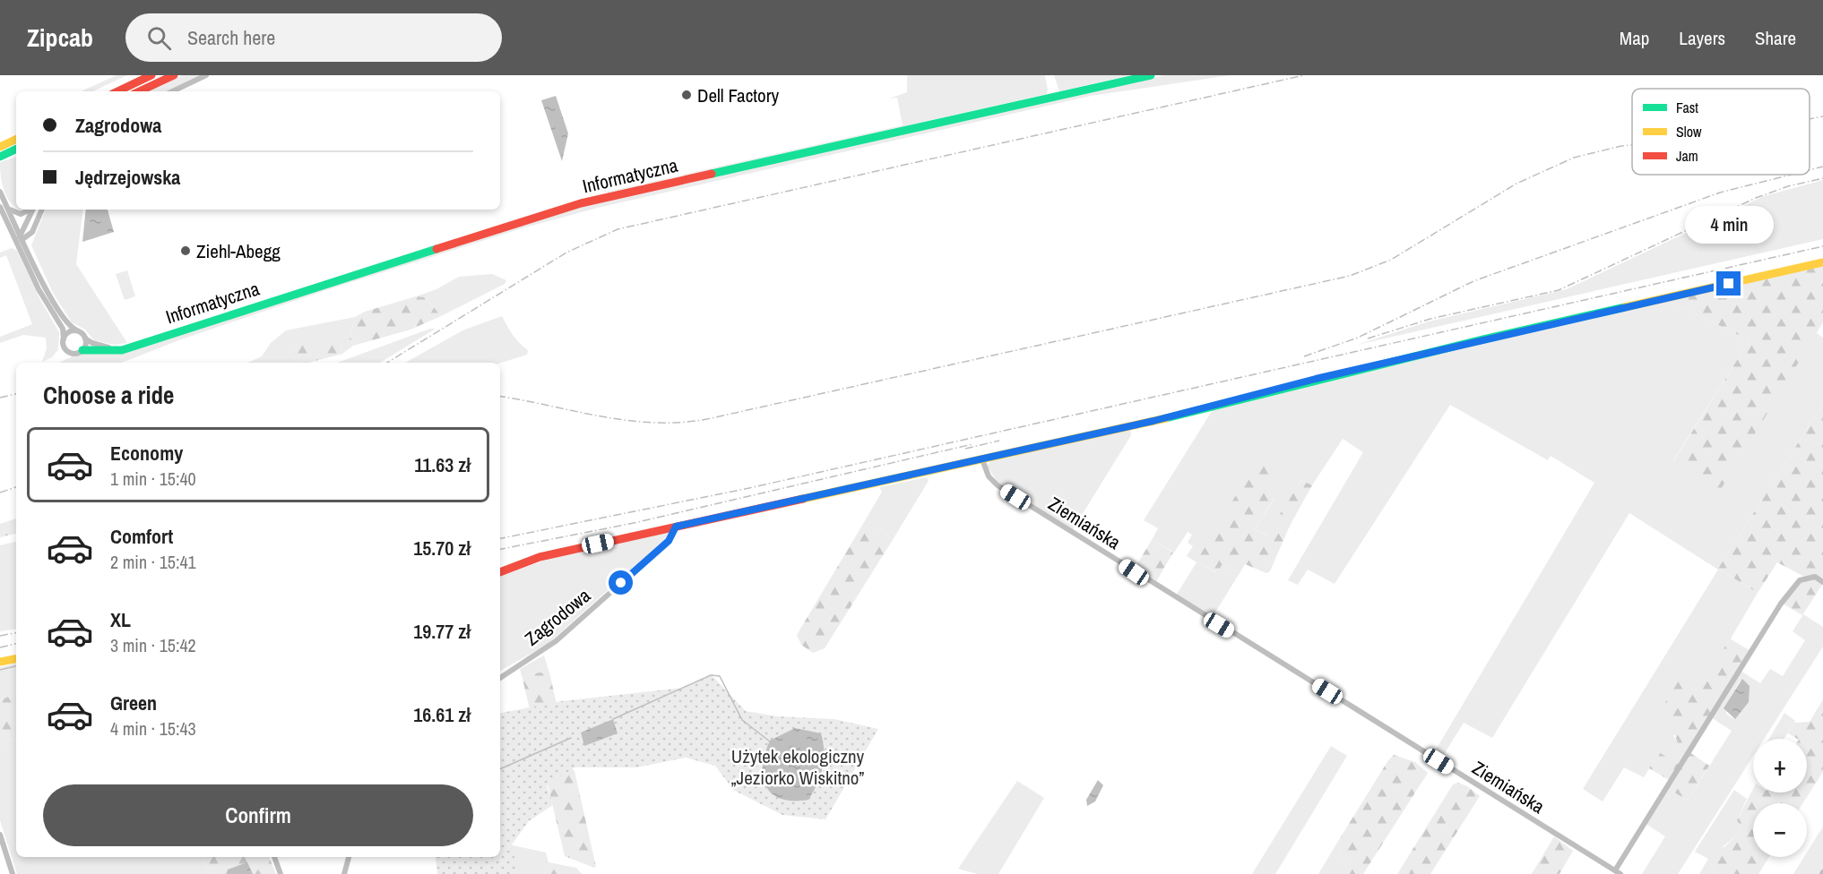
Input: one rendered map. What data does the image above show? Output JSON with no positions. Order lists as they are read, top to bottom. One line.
{"streets":{"street":["Informatyczna","Ziemiańska","Zagrodowa"]},"parks":["Użytek ekologiczny „Jeziorko Wiskitno”"],"places":["Dell Factory","Ziehl-Abegg"],"legend":["Fast","Slow","Jam"],"page":{"header":"Zipcab","search":"Search here","nav":["Map","Layers","Share"],"banner":["Zagrodowa","Jędrzejowska"],"bubble":"4 min","heading":"Choose a ride","list":[{"name":"Economy","note":"1 min · 15:40","value":"11.63 zł"},{"name":"Comfort","note":"2 min · 15:41","value":"15.70 zł"},{"name":"XL","note":"3 min · 15:42","value":"19.77 zł"},{"name":"Green","note":"4 min · 15:43","value":"16.61 zł"}],"map_buttons":["+","−"],"buttons":"Confirm"}}
